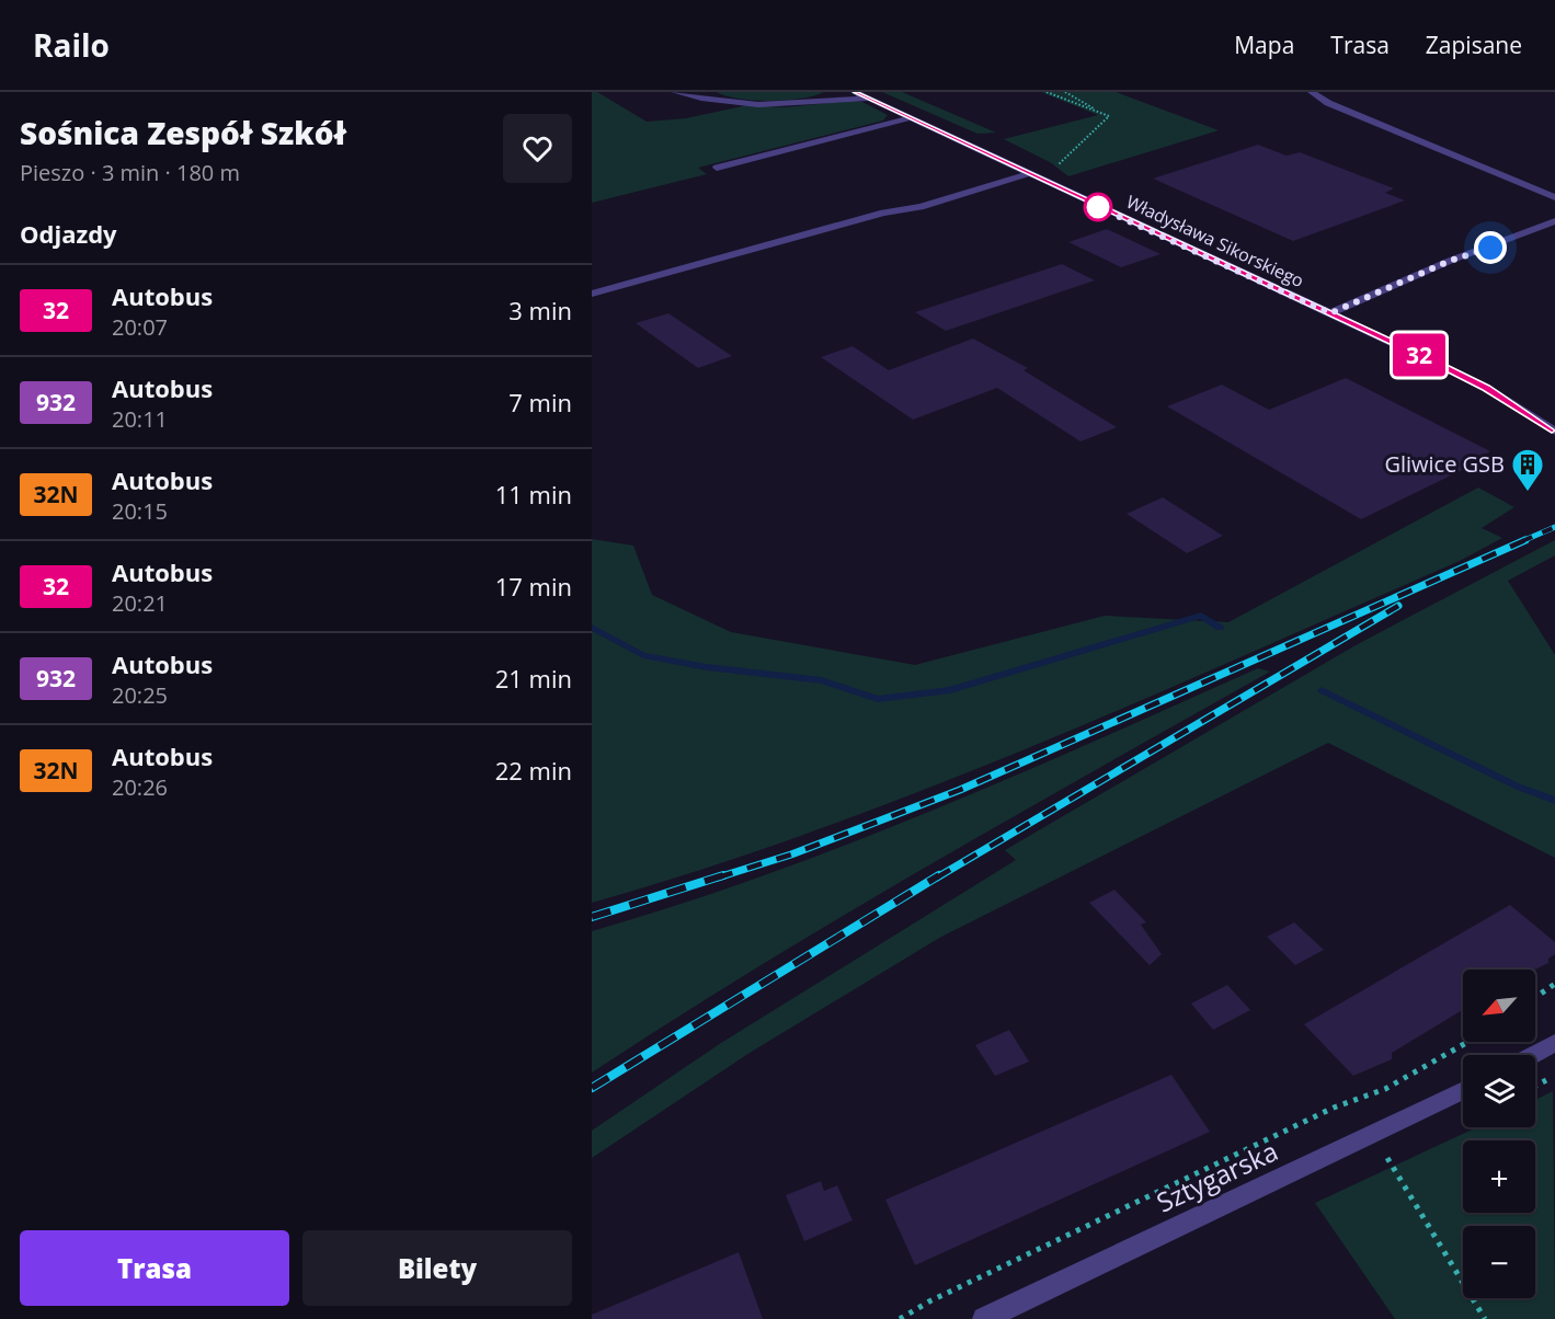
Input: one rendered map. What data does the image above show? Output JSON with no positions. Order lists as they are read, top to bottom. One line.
{"streets":{"street":["Władysława Sikorskiego","Sztygarska"]},"places":{"building":["Gliwice GSB"]},"lines":["bus line 32"],"north":"bottom left","page":{"header":"Railo","nav":["Mapa","Trasa","Zapisane"],"heading":[["Sośnica Zespół Szkół","Pieszo · 3 min · 180 m"],"Odjazdy"],"on_map":"32","list":[{"mark":"32","name":"Autobus","note":"20:07","value":"3 min"},{"mark":"932","name":"Autobus","note":"20:11","value":"7 min"},{"mark":"32N","name":"Autobus","note":"20:15","value":"11 min"},{"mark":"32","name":"Autobus","note":"20:21","value":"17 min"},{"mark":"932","name":"Autobus","note":"20:25","value":"21 min"},{"mark":"32N","name":"Autobus","note":"20:26","value":"22 min"}],"map_buttons":["+","−"],"buttons":["Trasa","Bilety"]}}
